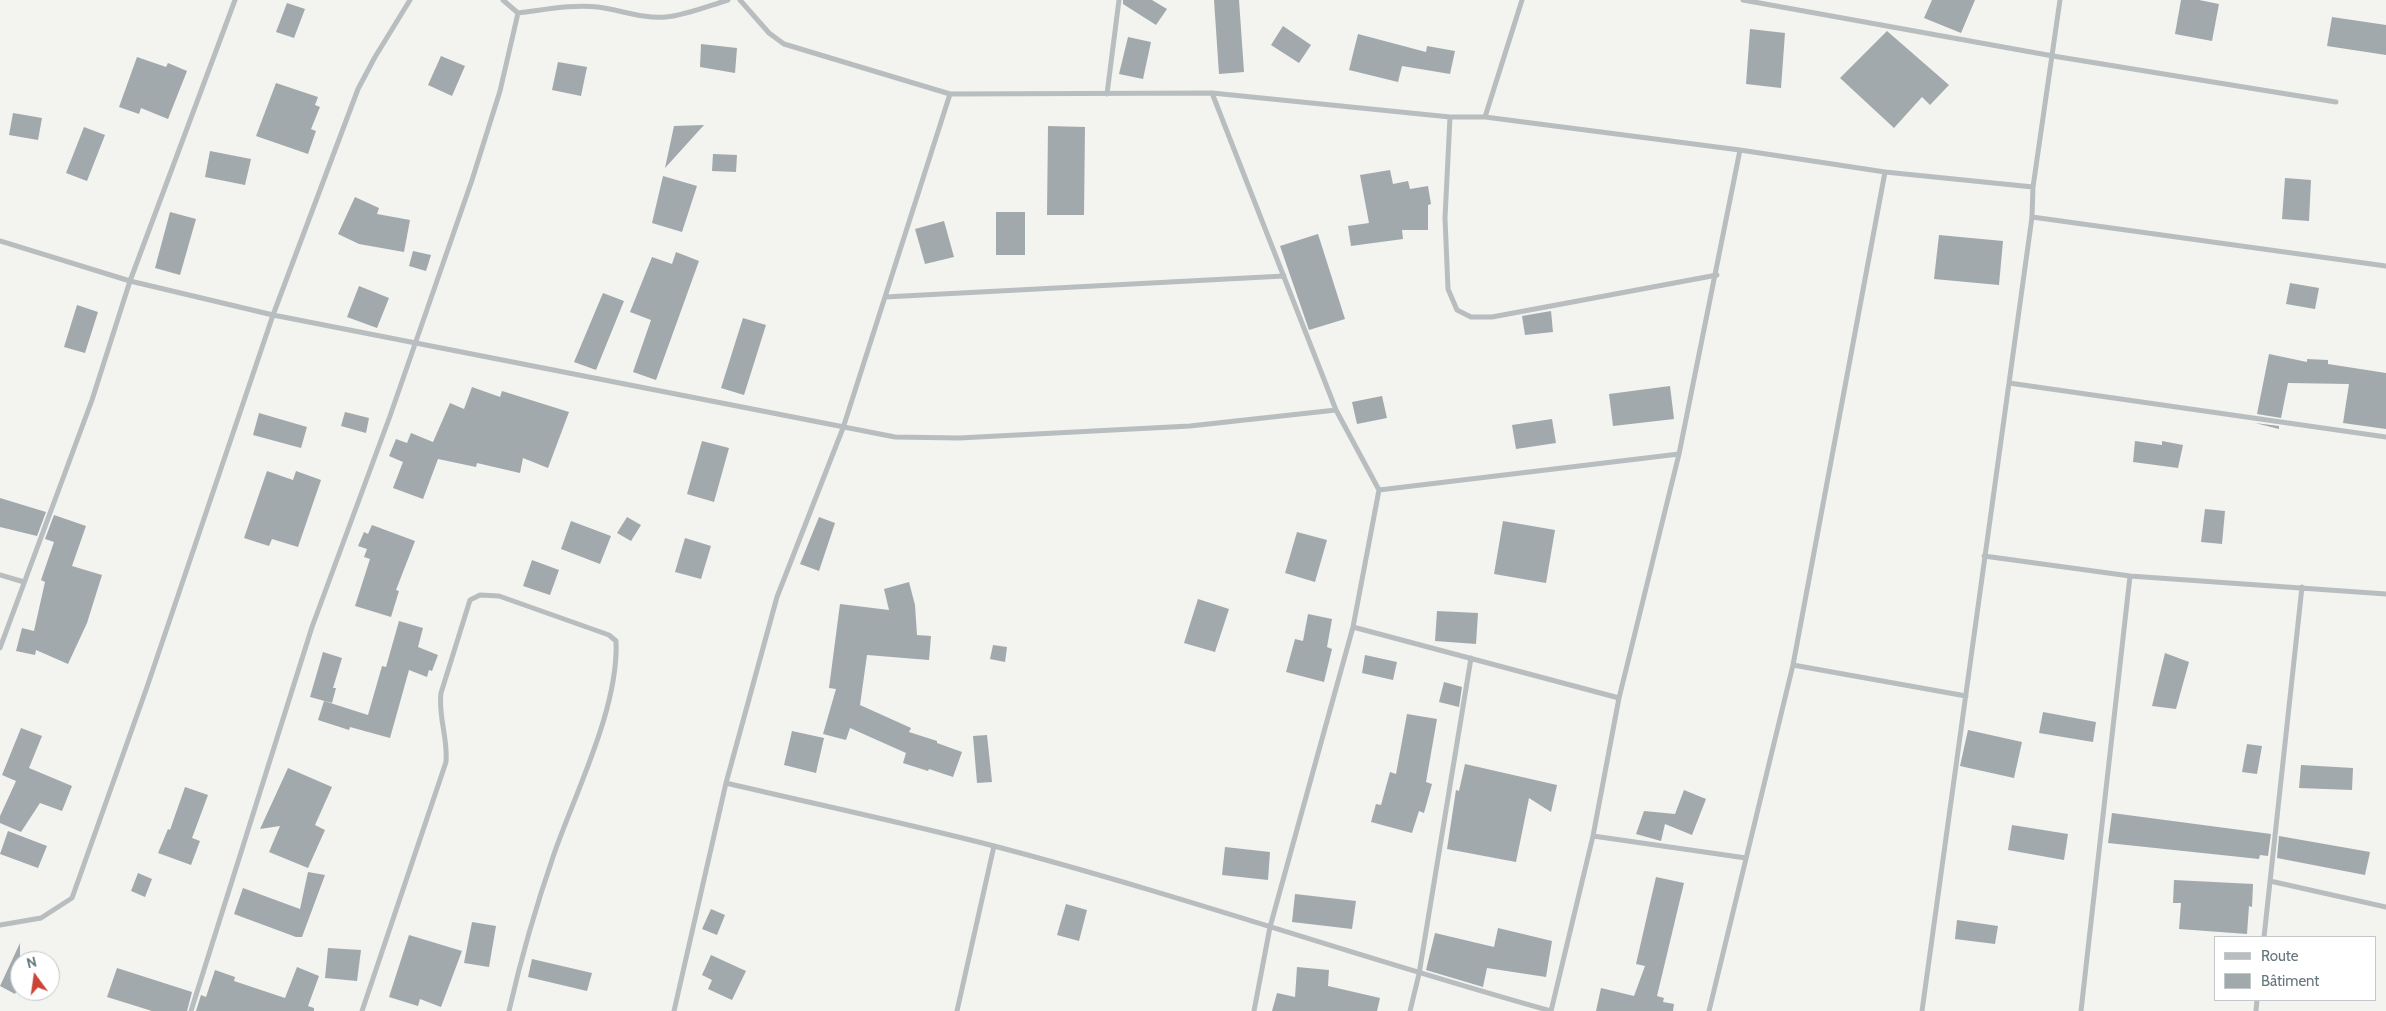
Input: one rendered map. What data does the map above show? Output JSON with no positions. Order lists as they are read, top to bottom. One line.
{"legend":["Route","Bâtiment"],"north":"top"}
